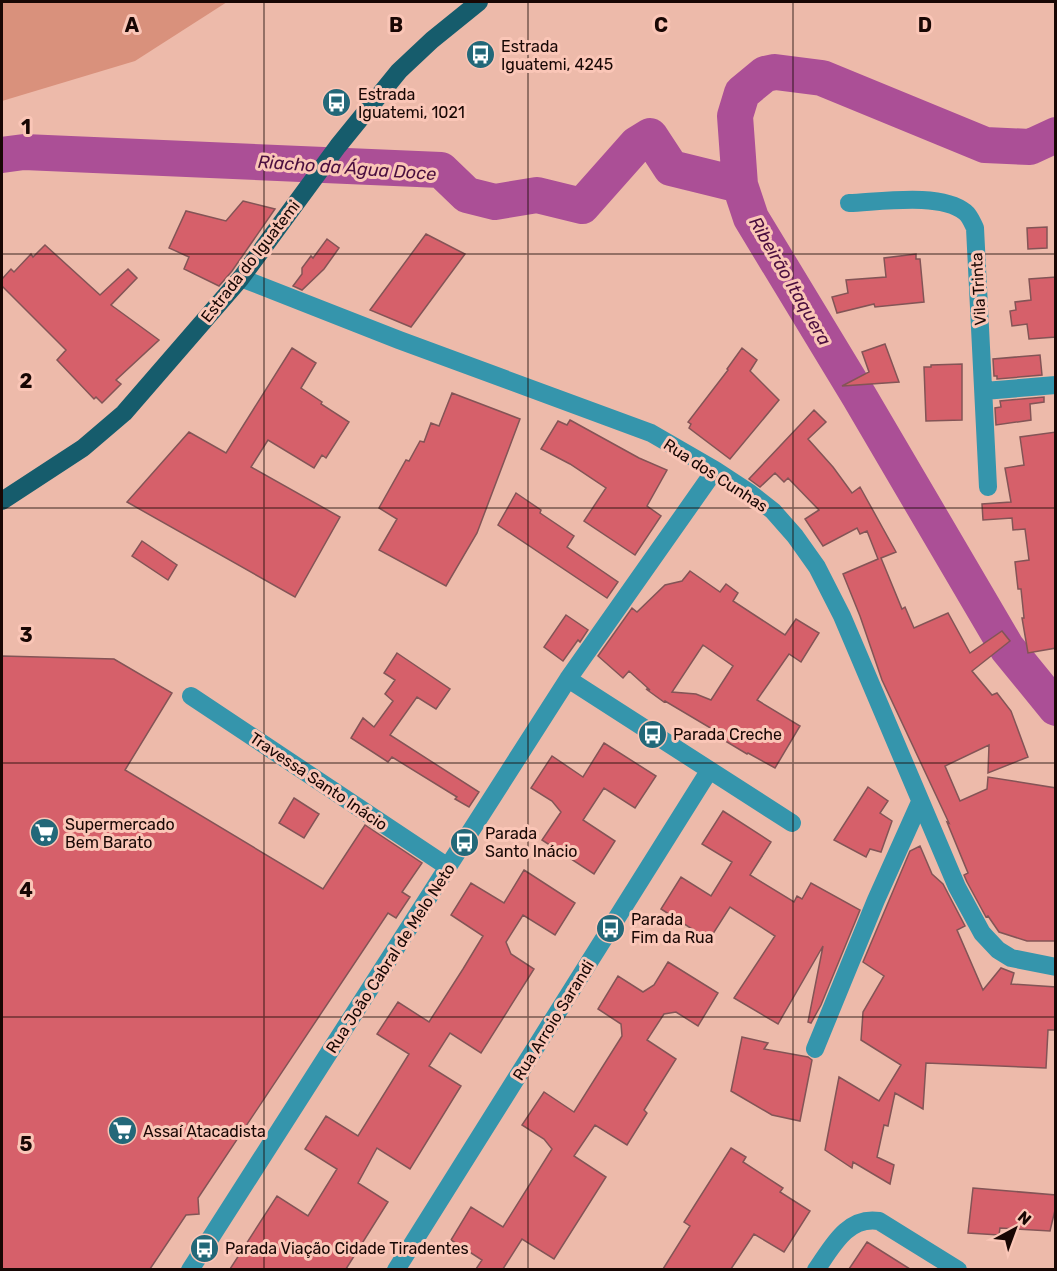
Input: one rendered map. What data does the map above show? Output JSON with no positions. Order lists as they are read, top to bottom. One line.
{"streets":{"main road":["Estrada do Iguatemi"],"street":["Vila Trinta","Rua dos Cunhas","Travessa Santo Inácio","Rua João Cabral de Melo Neto","Rua Arroio Sarandi"]},"crossings":[["Estrada do Iguatemi","Rua dos Cunhas"],["Rua dos Cunhas","Rua João Cabral de Melo Neto"],["Travessa Santo Inácio","Rua João Cabral de Melo Neto"]],"water":["Riacho da Água Doce","Ribeirão Itaquera"],"places":{"bus stop":["Estrada Iguatemi, 4245","Estrada Iguatemi, 1021","Parada Creche","Parada Santo Inácio","Parada Fim da Rua","Parada Viação Cidade Tiradentes"],"supermarket":["Supermercado Bem Barato","Assaí Atacadista"]},"north":"top right","grid":{"columns":["A","B","C","D"],"rows":["1","2","3","4","5"]}}
